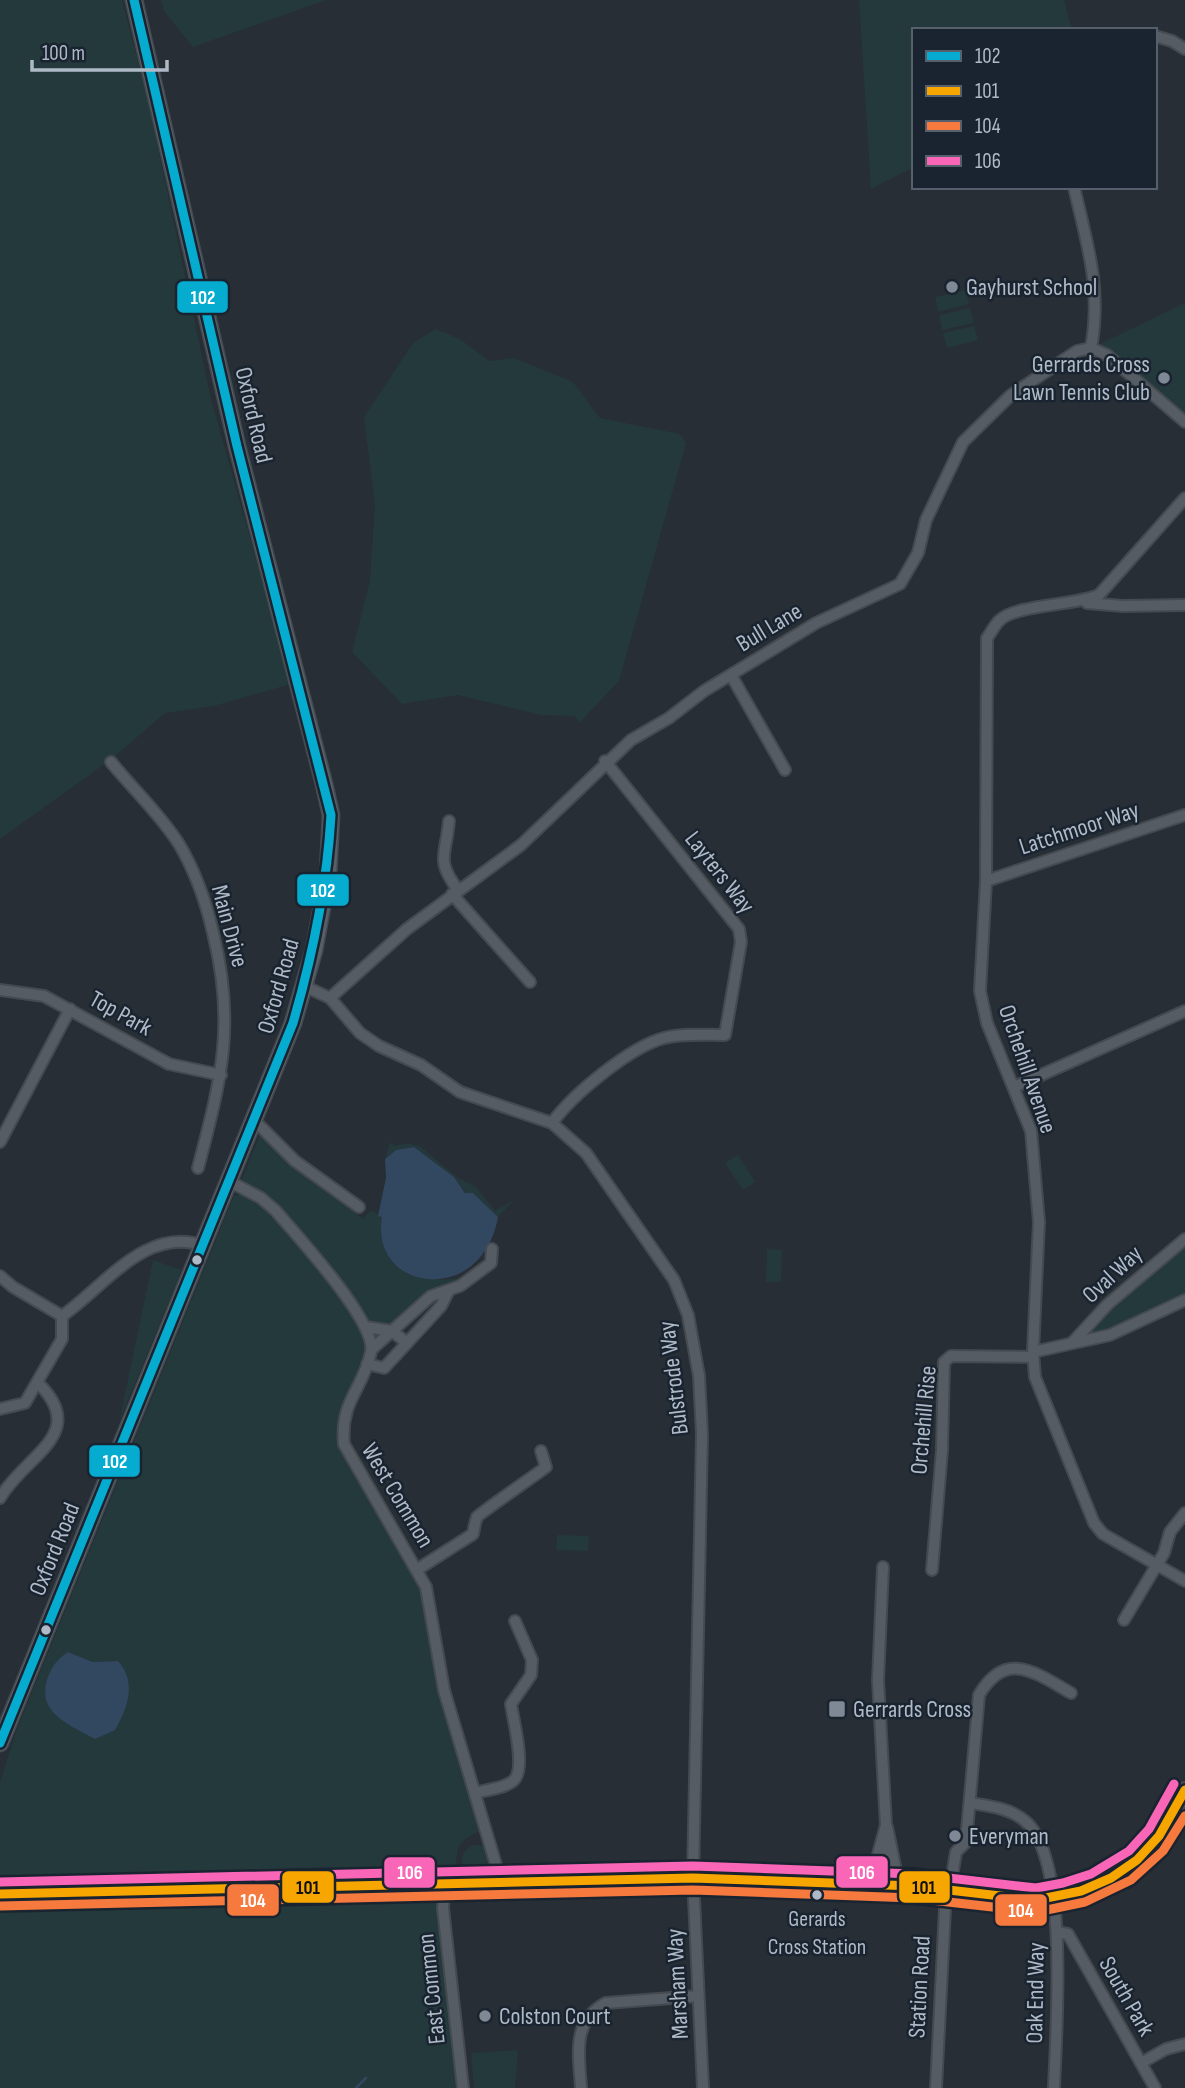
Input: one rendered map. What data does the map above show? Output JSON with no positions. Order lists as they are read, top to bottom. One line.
{"streets":{"main road":["Oxford Road"],"street":["Bull Lane","Latchmoor Way","Layters Way","Main Drive","Top Park","Orchehill Avenue","Oval Way","Bulstrode Way","Orchehill Rise","West Common","Marsham Way","Station Road","East Common","Oak End Way","South Park"]},"crossings":[["Oxford Road","Bulstrode Way"],["Bull Lane","Layters Way"],["Bull Lane","Bulstrode Way"],["Latchmoor Way","Orchehill Avenue"],["Layters Way","Bulstrode Way"],["Main Drive","Top Park"],["Orchehill Avenue","Oval Way"],["Orchehill Avenue","Orchehill Rise"],["Oval Way","Orchehill Rise"],["Bulstrode Way","Marsham Way"],["Station Road","Oak End Way"],["Oak End Way","South Park"]],"places":{"other":["Gayhurst School","Gerrards Cross Lawn Tennis Club","Everyman","Gerards Cross Station","Colston Court"],"transit":["Gerrards Cross"]},"lines":["transit line 102","transit line 106","transit line 101","transit line 104"],"legend":["102","101","104","106"],"scale_bar":"100 m"}
